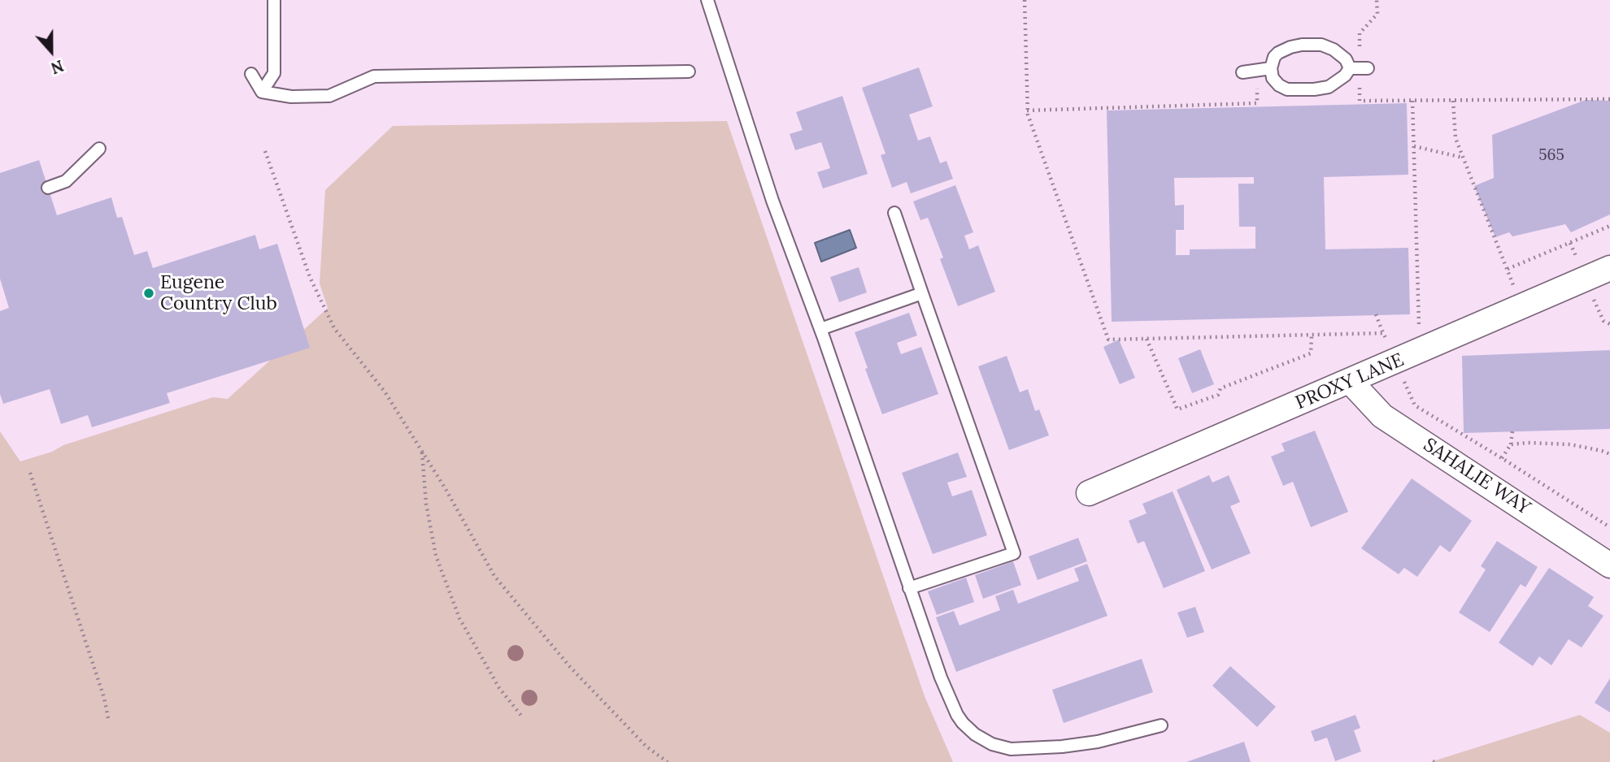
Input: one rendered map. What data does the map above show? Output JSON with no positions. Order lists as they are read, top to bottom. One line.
{"streets":{"street":["PROXY LANE","SAHALIE WAY"]},"crossings":[["PROXY LANE","SAHALIE WAY"]],"places":["Eugene Country Club"],"house_numbers":["565"],"north":"bottom"}
